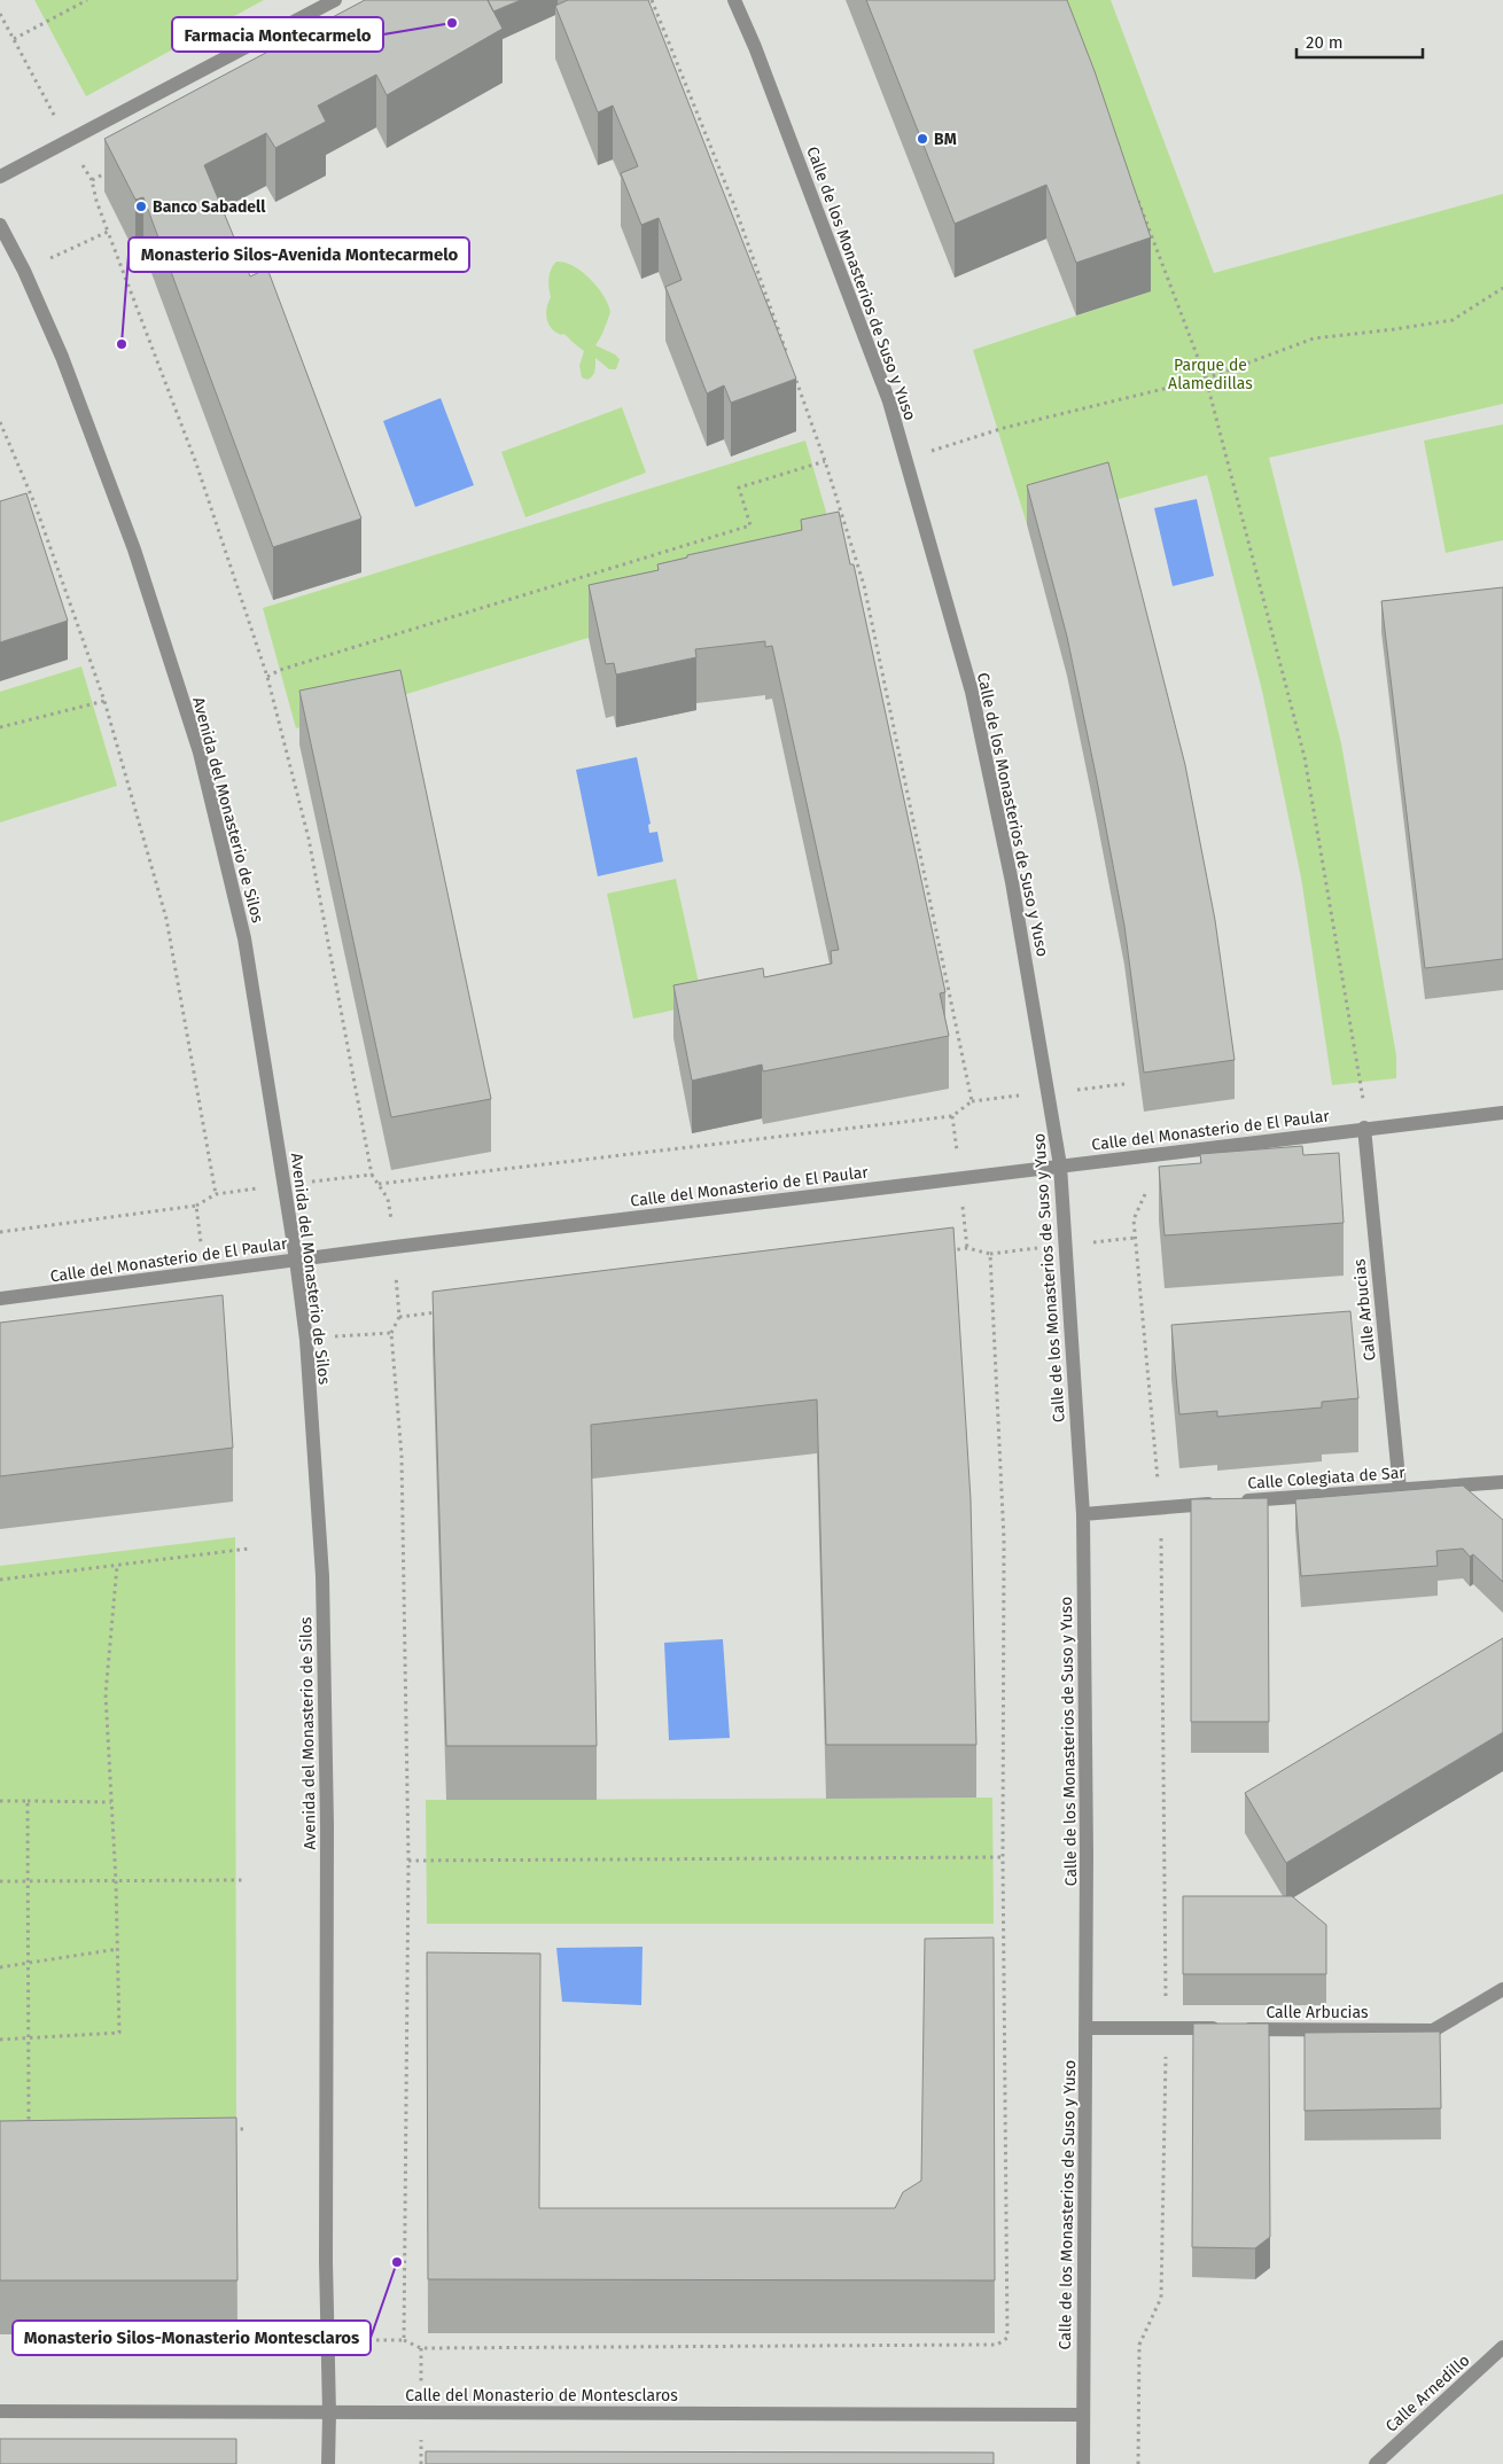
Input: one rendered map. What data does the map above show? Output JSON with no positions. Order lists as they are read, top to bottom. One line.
{"streets":{"street":["Calle de los Monasterios de Suso y Yuso","Avenida del Monasterio de Silos","Calle del Monasterio de El Paular","Calle Arbucias","Calle Colegiata de Sar","Calle Arnedillo","Calle del Monasterio de Montesclaros"]},"crossings":[["Calle de los Monasterios de Suso y Yuso","Calle del Monasterio de El Paular"],["Calle de los Monasterios de Suso y Yuso","Calle Arbucias"],["Calle de los Monasterios de Suso y Yuso","Calle Colegiata de Sar"],["Calle de los Monasterios de Suso y Yuso","Calle del Monasterio de Montesclaros"],["Avenida del Monasterio de Silos","Calle del Monasterio de El Paular"],["Avenida del Monasterio de Silos","Calle del Monasterio de Montesclaros"],["Calle del Monasterio de El Paular","Calle Arbucias"],["Calle Arbucias","Calle Colegiata de Sar"]],"parks":["Parque de Alamedillas"],"places":["Farmacia Montecarmelo","BM","Banco Sabadell","Monasterio Silos-Avenida Montecarmelo","Monasterio Silos-Monasterio Montesclaros"],"scale_bar":"20 m"}
